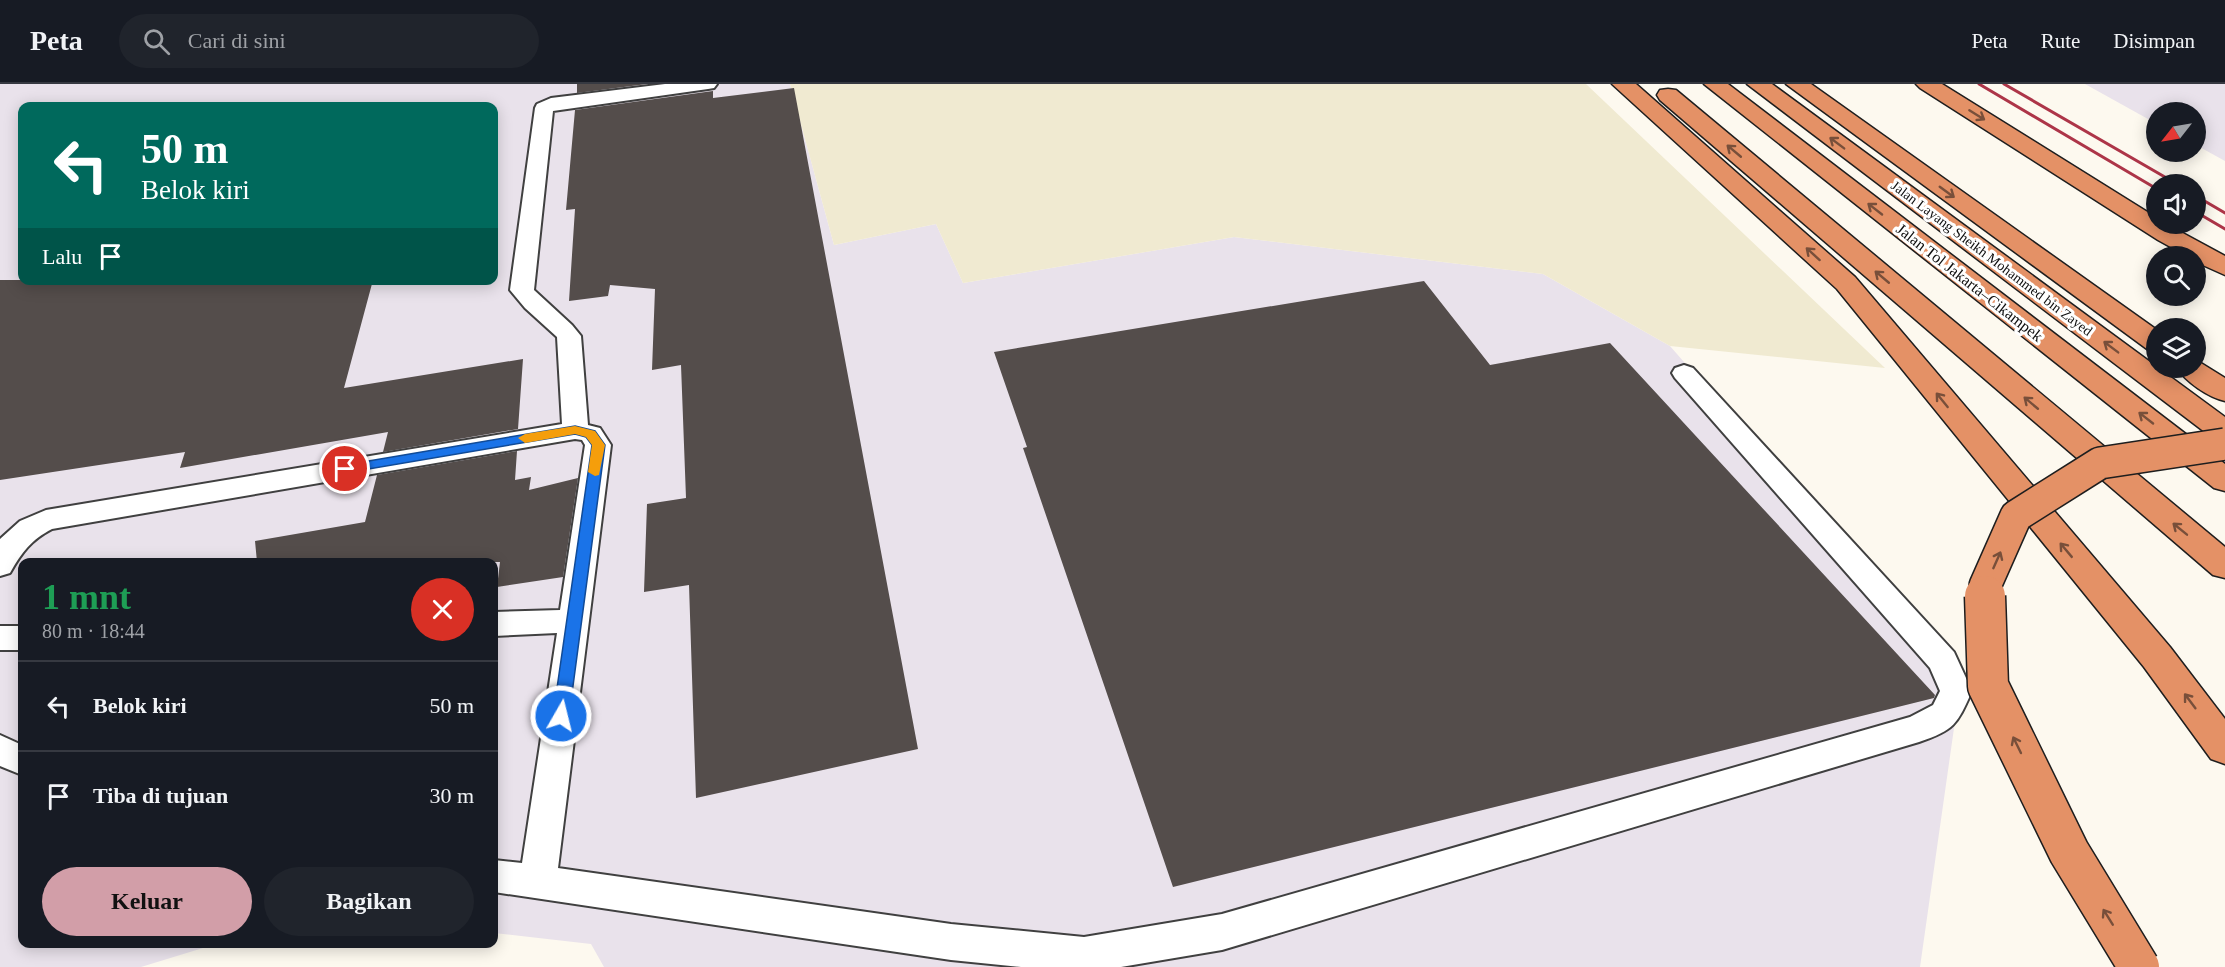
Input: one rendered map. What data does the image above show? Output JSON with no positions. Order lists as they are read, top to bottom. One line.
{"streets":{"highway":["Jalan Layang Sheikh Mohammed bin Zayed","Jalan Tol Jakarta–Cikampek"]},"north":"bottom left","page":{"header":"Peta","search":"Cari di sini","nav":["Peta","Rute","Disimpan"],"turn":["50 m","Belok kiri"],"then":"Lalu","heading":["1 mnt","80 m · 18:44"],"list":[{"name":"Belok kiri","value":"50 m"},{"name":"Tiba di tujuan","value":"30 m"}],"buttons":["Keluar","Bagikan"]}}
